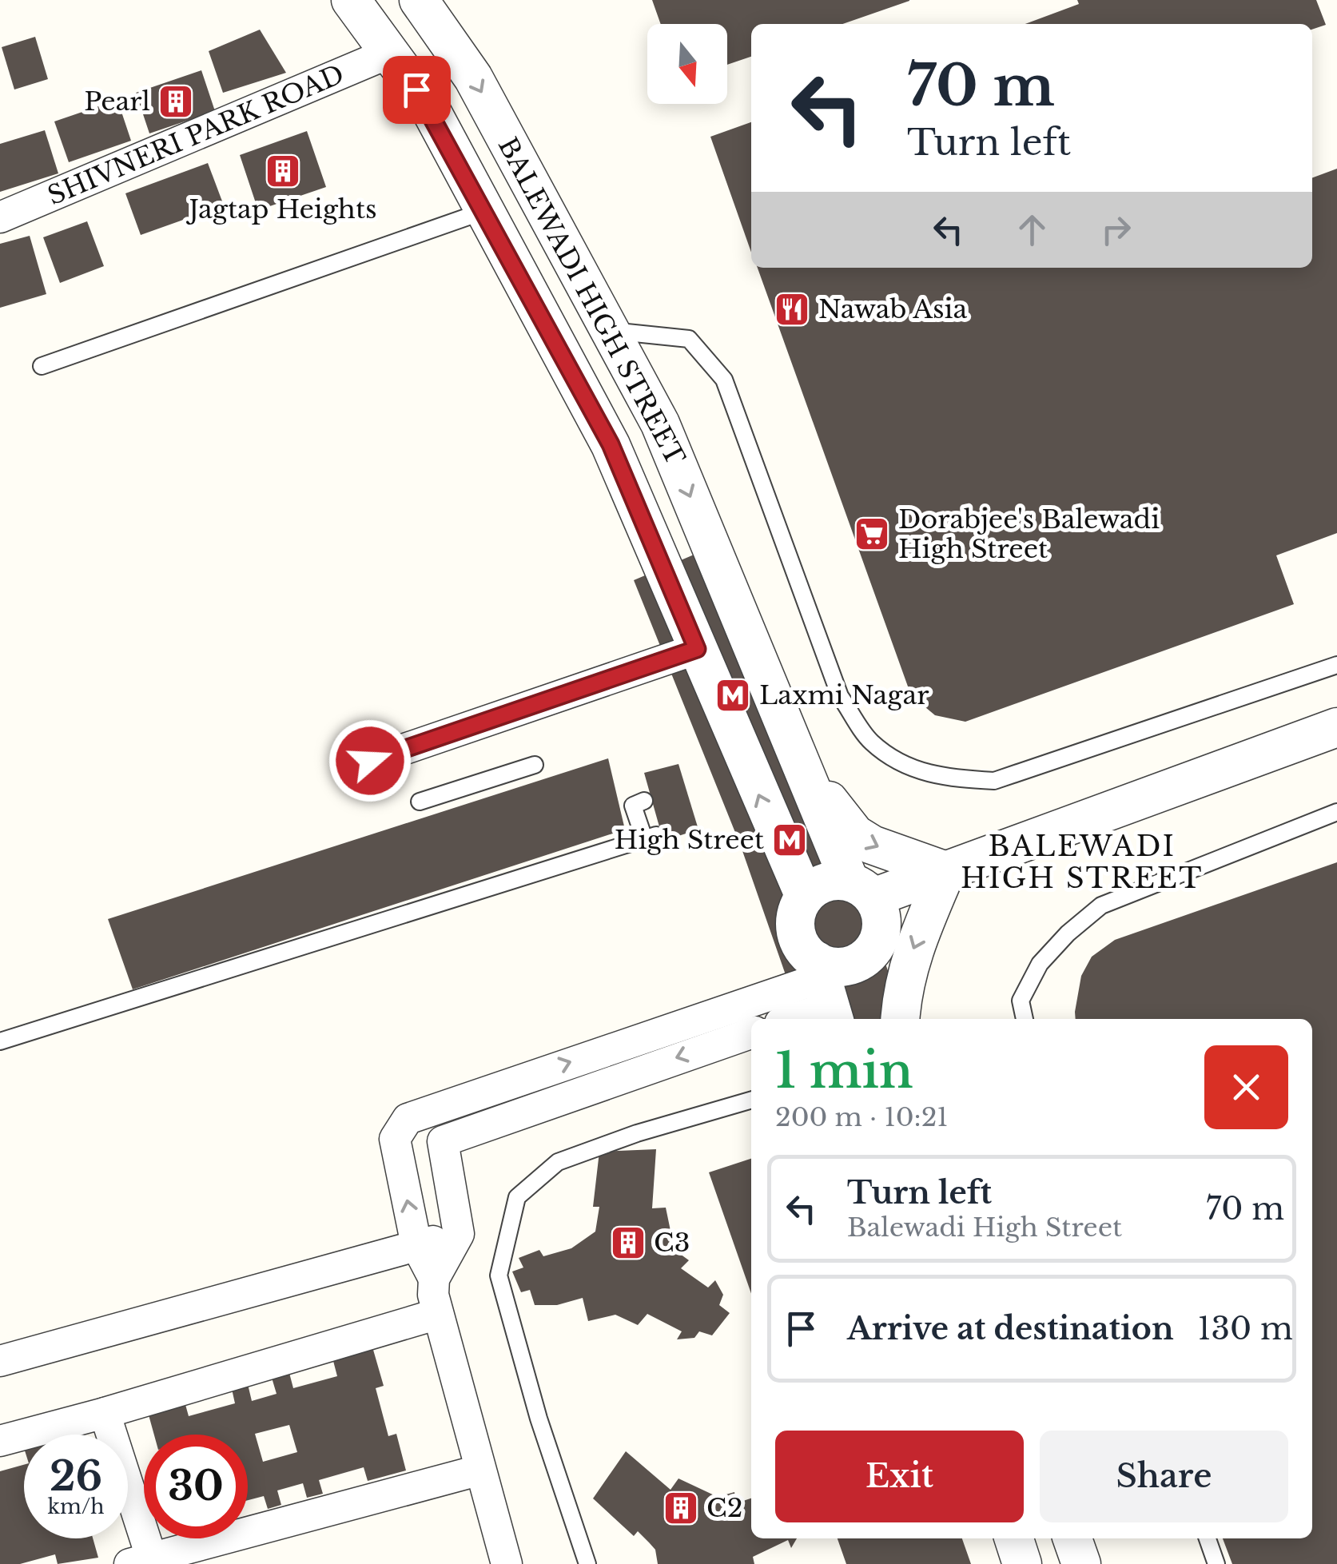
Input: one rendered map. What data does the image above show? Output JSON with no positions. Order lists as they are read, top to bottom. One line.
{"streets":{"street":["SHIVNERI PARK ROAD","BALEWADI HIGH STREET"]},"crossings":[["SHIVNERI PARK ROAD","BALEWADI HIGH STREET"]],"districts":["BALEWADI HIGH STREET"],"places":{"building":["Pearl","Jagtap Heights","C3","C2"],"restaurant":["Nawab Asia"],"supermarket":["Dorabjee's Balewadi High Street"],"metro station":["Laxmi Nagar","High Street"]},"north":"bottom","page":{"turn":["70 m","Turn left"],"heading":["1 min","200 m · 10:21"],"list":[{"name":"Turn left","note":"Balewadi High Street","value":"70 m"},{"name":"Arrive at destination","value":"130 m"}],"buttons":["Exit","Share"],"speed":"26 km/h","limit":"30"}}
